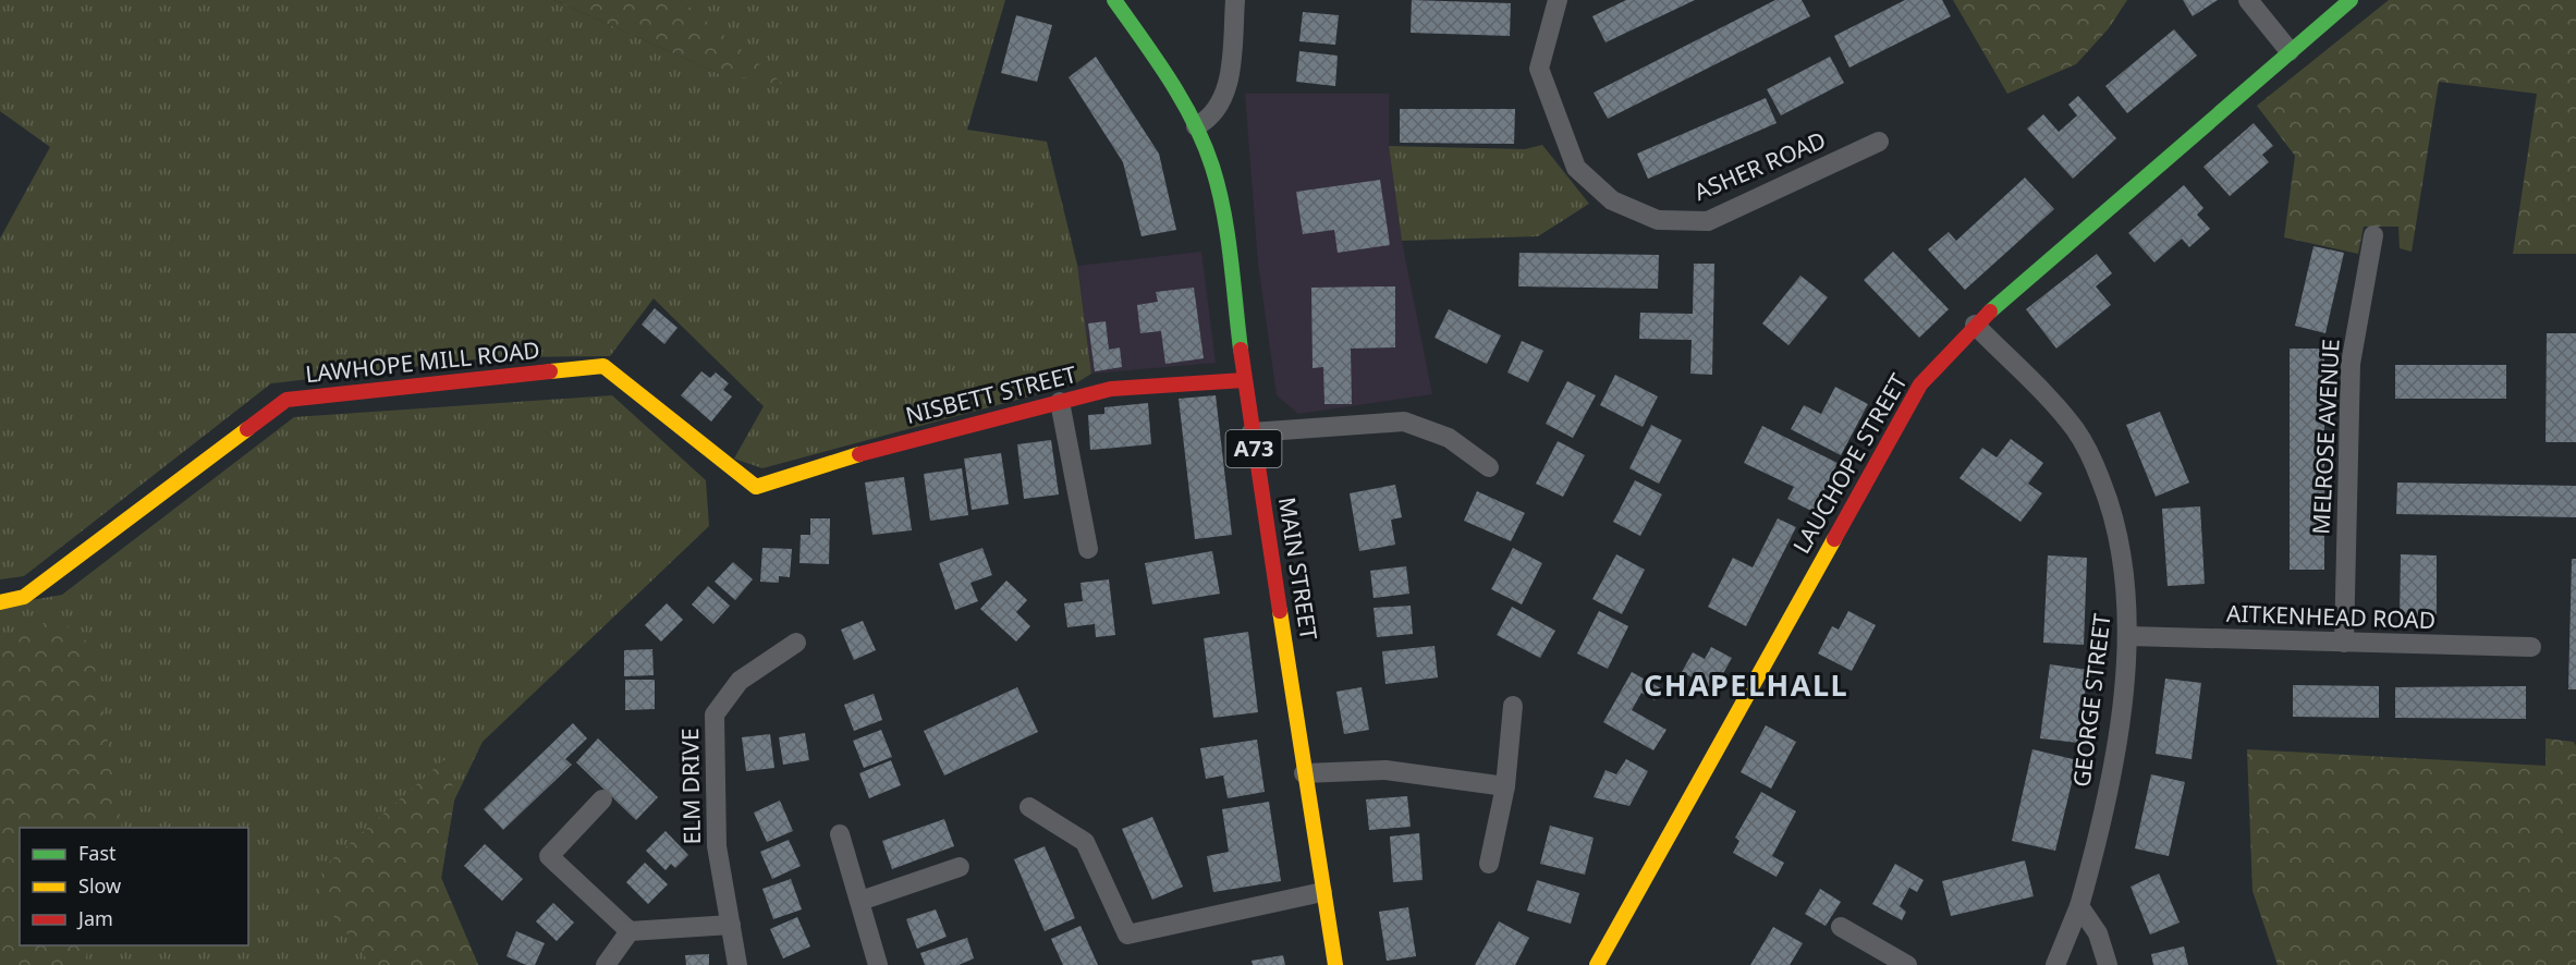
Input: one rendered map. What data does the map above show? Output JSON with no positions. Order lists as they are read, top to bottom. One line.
{"streets":{"street":["ASHER ROAD","LAWHOPE MILL ROAD","NISBETT STREET","MELROSE AVENUE","A73","LAUCHOPE STREET","MAIN STREET","AITKENHEAD ROAD","GEORGE STREET","ELM DRIVE"]},"crossings":[["LAWHOPE MILL ROAD","NISBETT STREET"],["NISBETT STREET","MAIN STREET"],["MELROSE AVENUE","AITKENHEAD ROAD"],["A73","MAIN STREET"],["LAUCHOPE STREET","GEORGE STREET"],["AITKENHEAD ROAD","GEORGE STREET"]],"districts":["CHAPELHALL"],"legend":["Fast","Slow","Jam"]}
